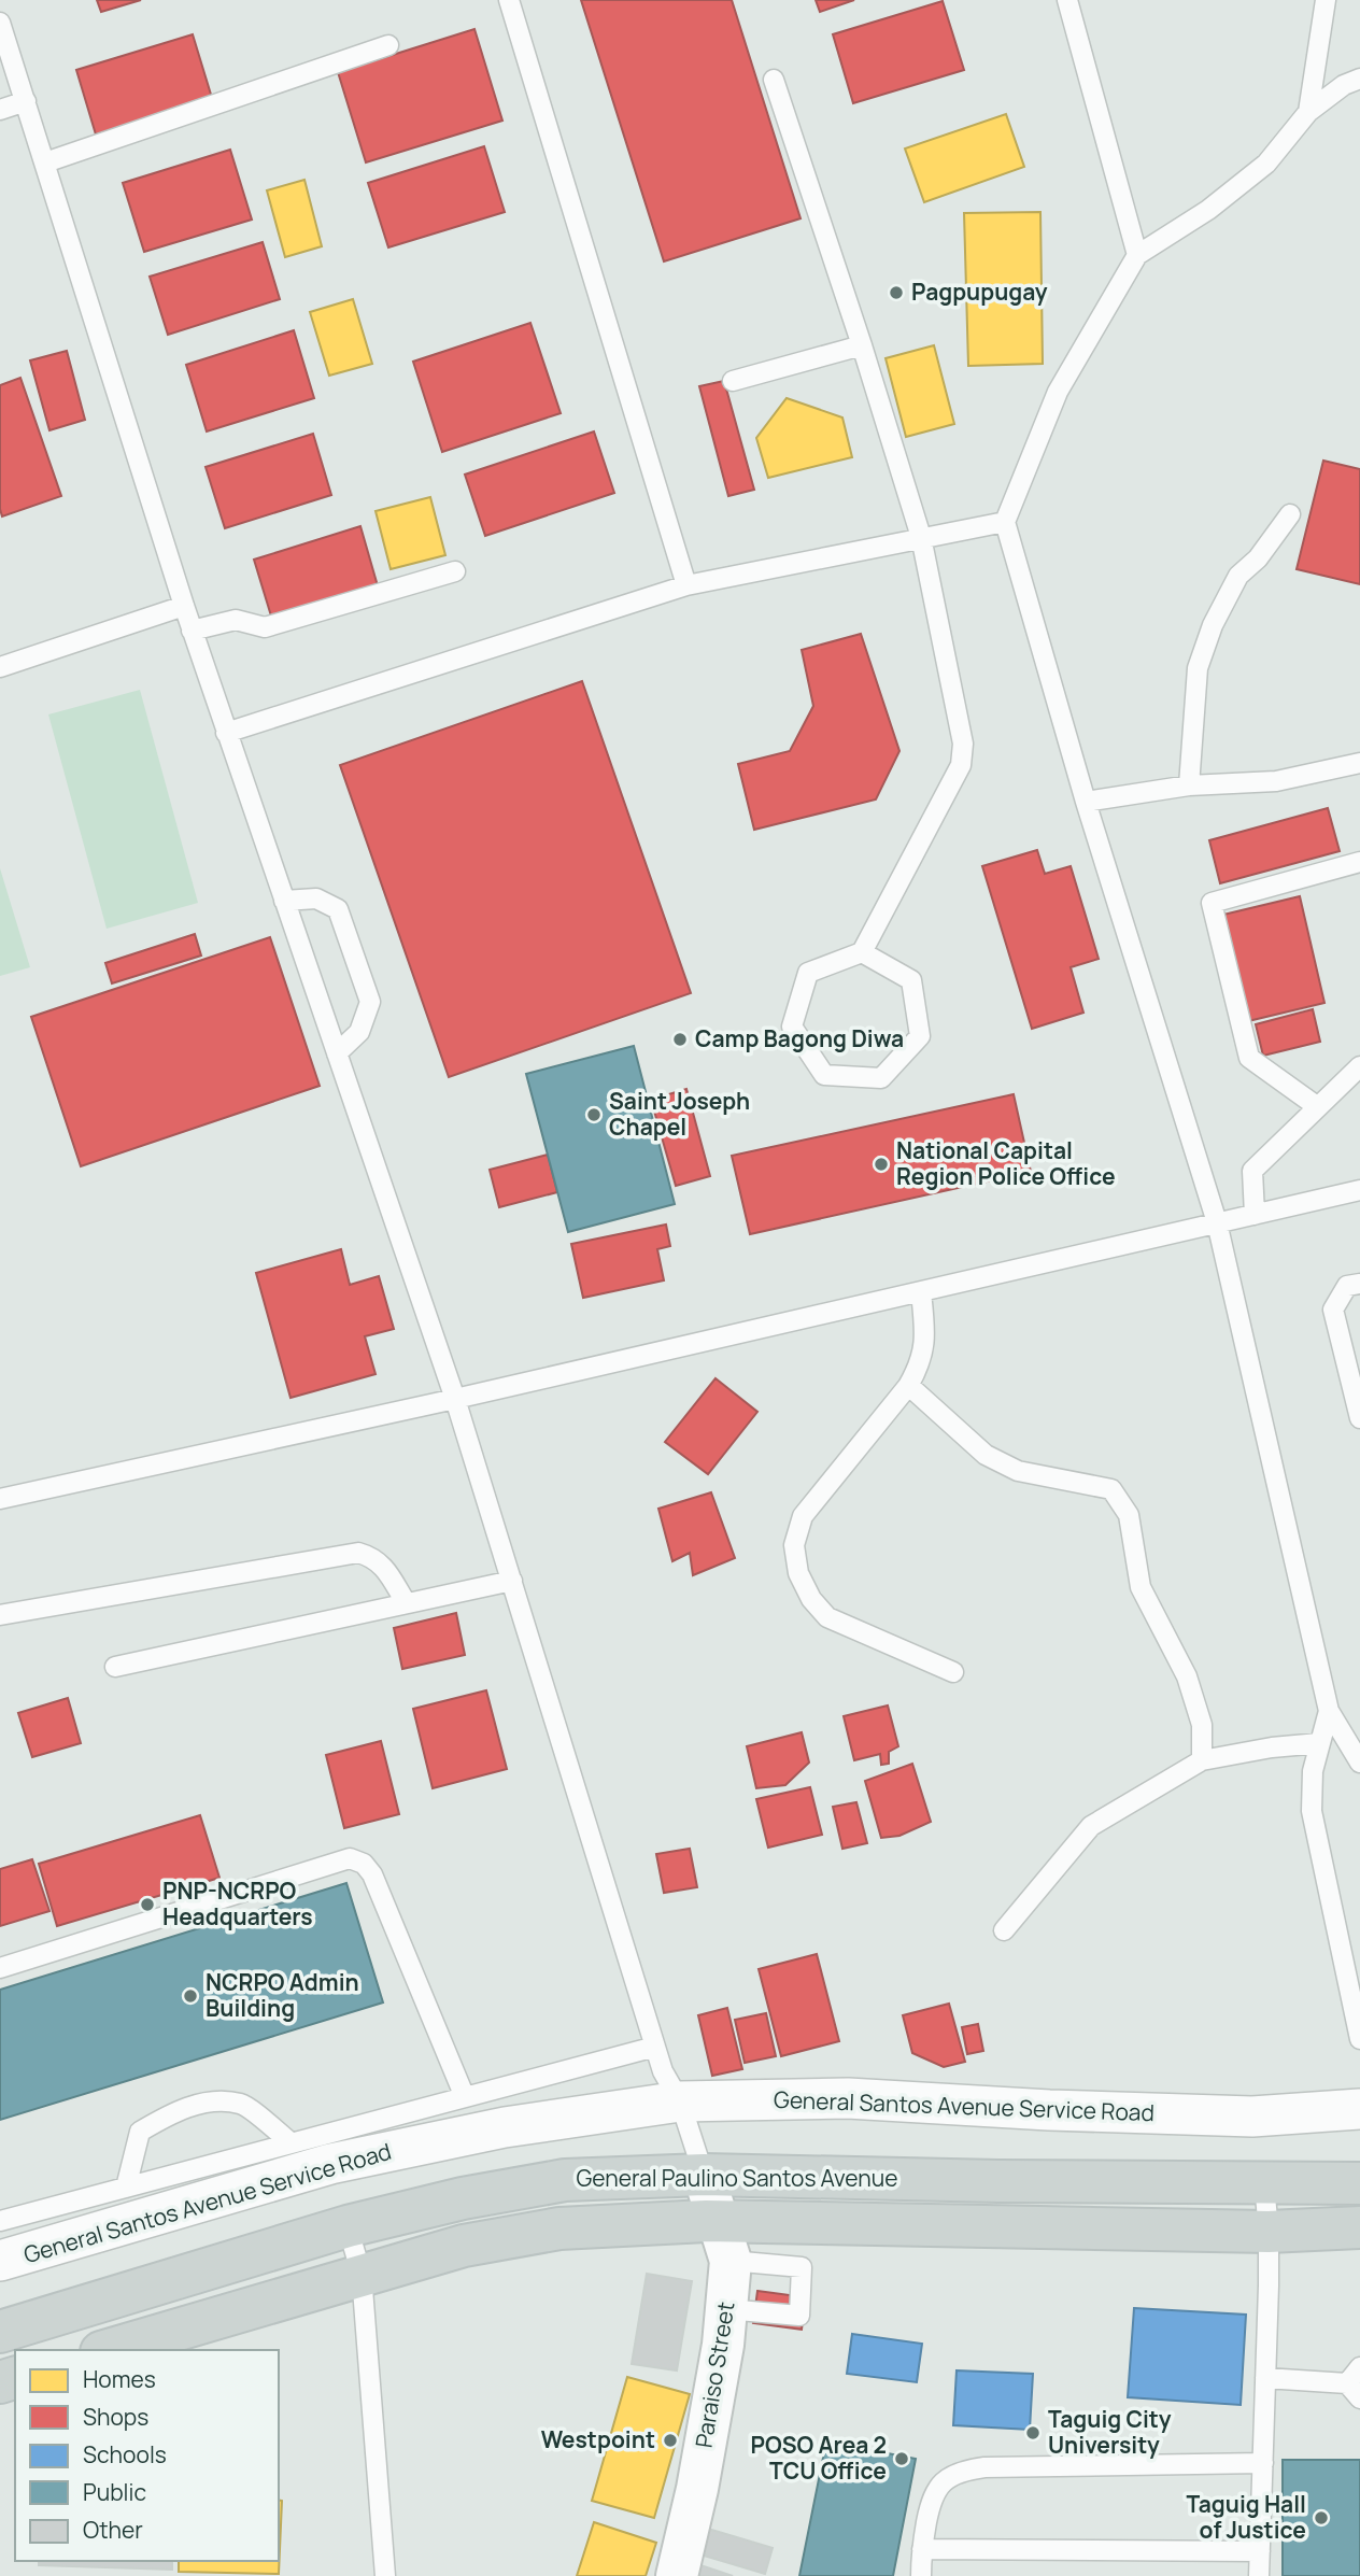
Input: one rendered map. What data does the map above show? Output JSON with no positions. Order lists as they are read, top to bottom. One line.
{"streets":{"main road":["General Paulino Santos Avenue"],"street":["General Santos Avenue Service Road","Paraiso Street"]},"crossings":[["General Paulino Santos Avenue","Paraiso Street"]],"places":["Pagpupugay","Camp Bagong Diwa","Saint Joseph Chapel","National Capital Region Police Office","PNP-NCRPO Headquarters","NCRPO Admin Building","Taguig City University","Westpoint","POSO Area 2 TCU Office","Taguig Hall of Justice"],"legend":["Homes","Shops","Schools","Public","Other"]}
